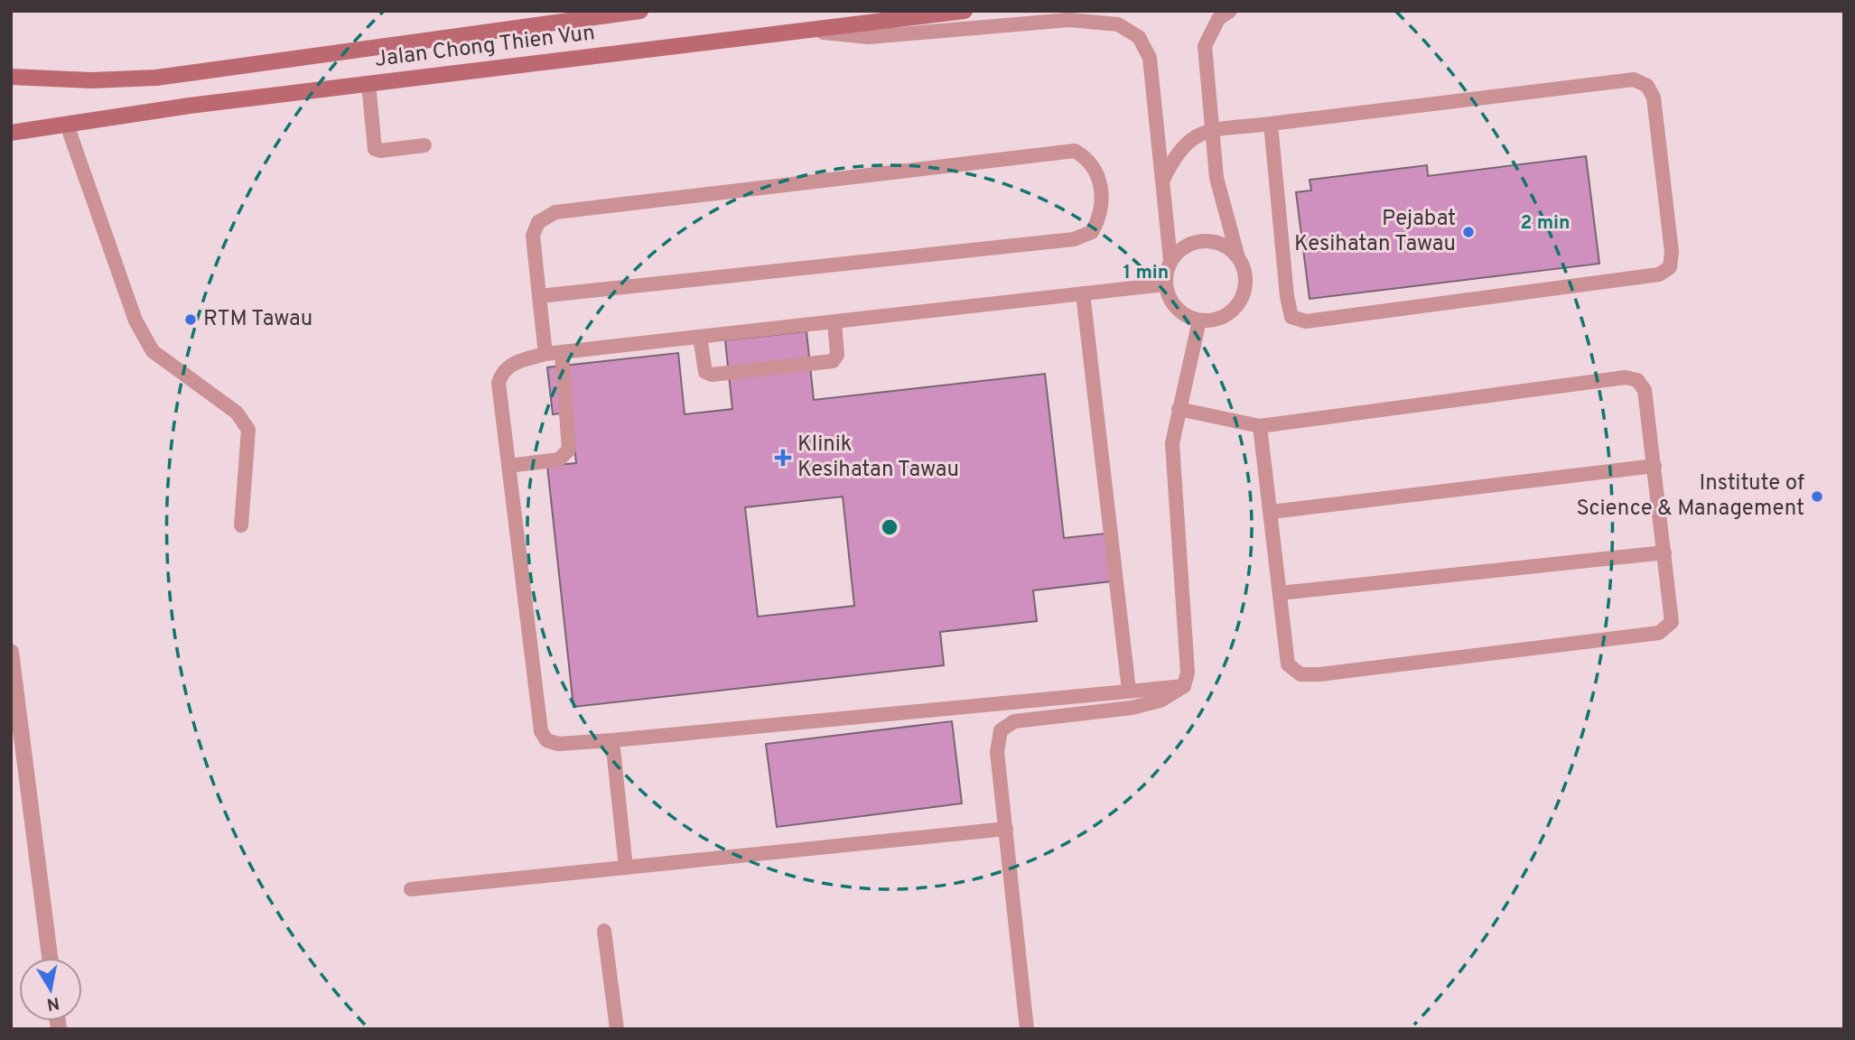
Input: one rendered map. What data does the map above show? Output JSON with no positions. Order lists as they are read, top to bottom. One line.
{"streets":{"main road":["Jalan Chong Thien Vun"]},"places":{"other":["Pejabat Kesihatan Tawau","RTM Tawau","Institute of Science & Management"],"health":["Klinik Kesihatan Tawau"]},"north":"bottom","rings":["2 min","1 min"]}
